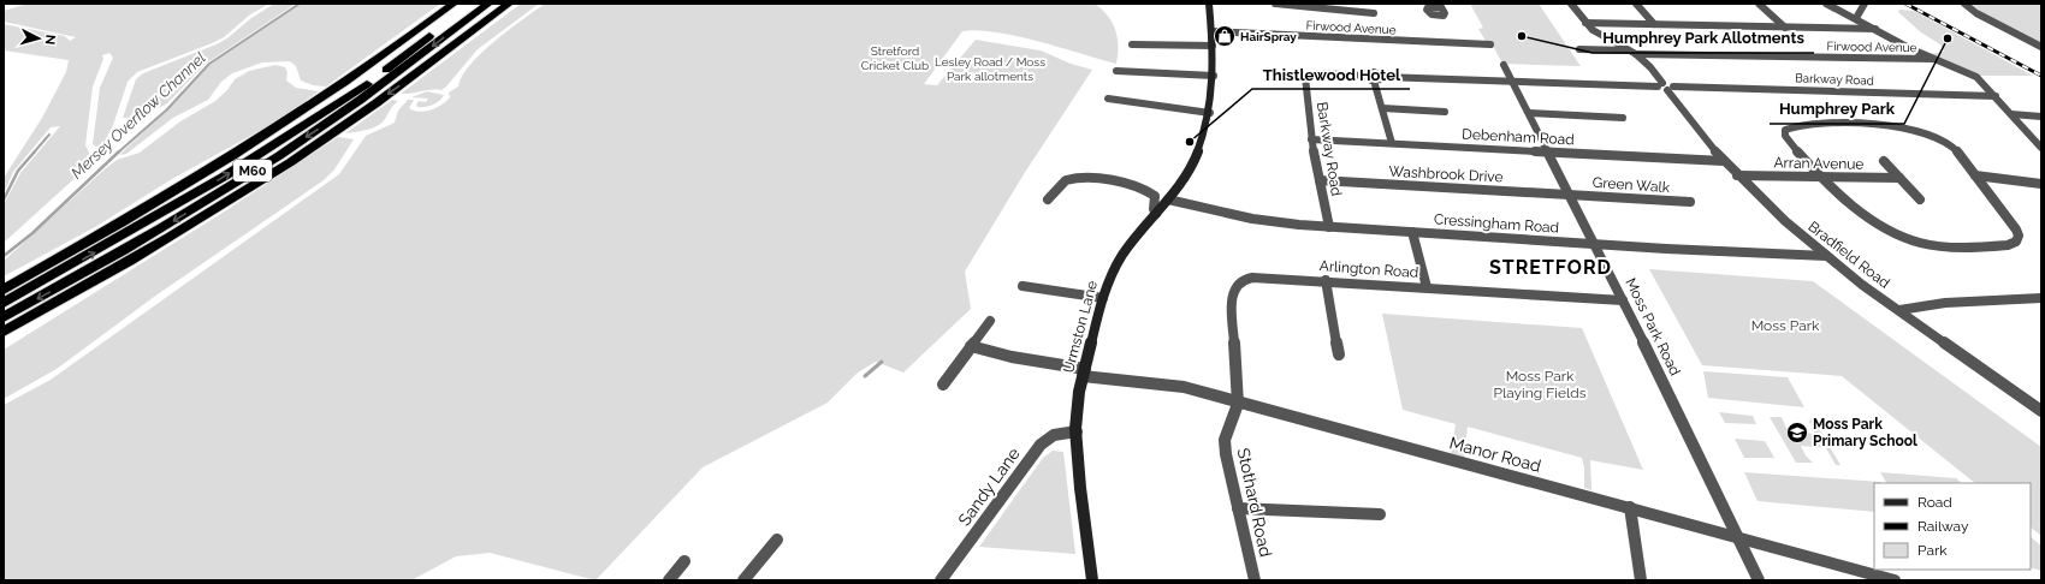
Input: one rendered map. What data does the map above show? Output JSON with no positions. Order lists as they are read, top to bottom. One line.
{"streets":{"highway":["M60"],"main road":["Urmston Lane"],"street":["Firwood Avenue","Barkway Road","Debenham Road","Arran Avenue","Washbrook Drive","Green Walk","Cressingham Road","Bradfield Road","Arlington Road","Moss Park Road","Manor Road","Sandy Lane","Stothard Road"]},"crossings":[["Firwood Avenue","Bradfield Road"],["Firwood Avenue","Urmston Lane"],["Barkway Road","Debenham Road"],["Barkway Road","Washbrook Drive"],["Barkway Road","Cressingham Road"],["Barkway Road","Bradfield Road"],["Barkway Road","Moss Park Road"],["Debenham Road","Bradfield Road"],["Debenham Road","Moss Park Road"],["Arran Avenue","Bradfield Road"],["Washbrook Drive","Green Walk"],["Washbrook Drive","Moss Park Road"],["Green Walk","Moss Park Road"],["Cressingham Road","Bradfield Road"],["Cressingham Road","Urmston Lane"],["Cressingham Road","Moss Park Road"],["Arlington Road","Moss Park Road"],["Arlington Road","Manor Road"],["Arlington Road","Stothard Road"],["Urmston Lane","Manor Road"],["Urmston Lane","Sandy Lane"],["Moss Park Road","Manor Road"],["Manor Road","Stothard Road"]],"districts":["STRETFORD"],"water":["Mersey Overflow Channel"],"parks":["Stretford Cricket Club","Lesley Road / Moss Park allotments","Moss Park","Moss Park Playing Fields"],"places":{"shop":["HairSpray"],"other":["Humphrey Park Allotments","Humphrey Park","Thistlewood Hotel"],"school or university":["Moss Park Primary School"]},"legend":["Road","Railway","Park"],"north":"right"}
